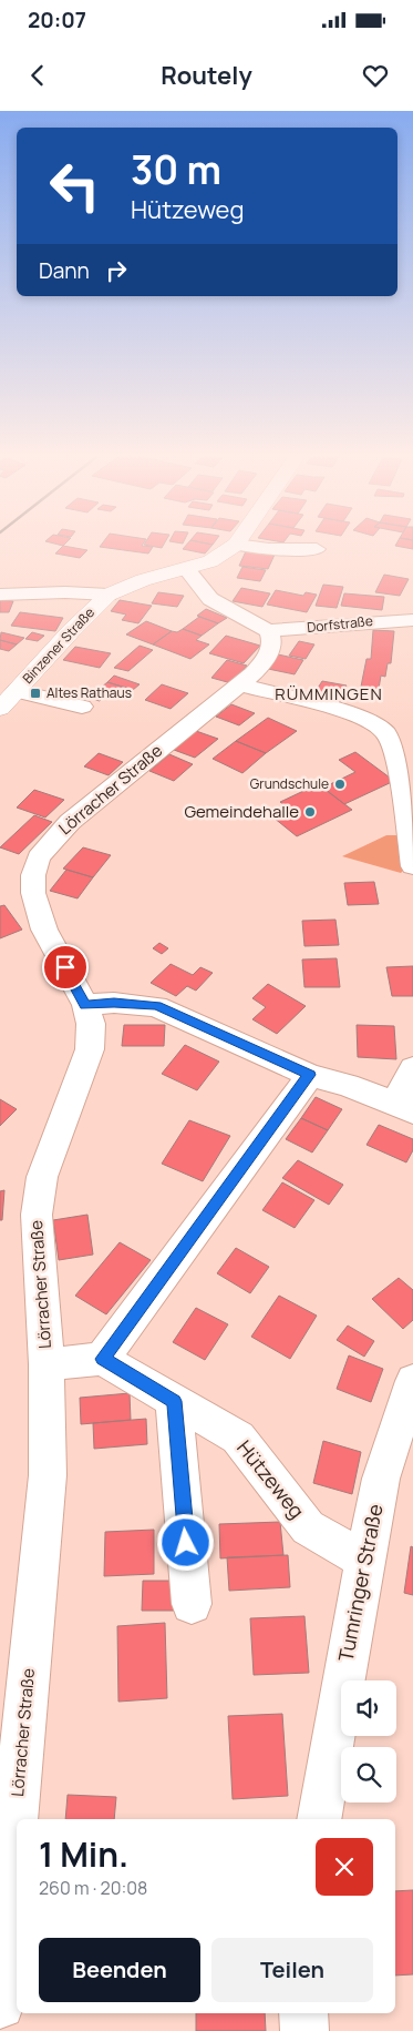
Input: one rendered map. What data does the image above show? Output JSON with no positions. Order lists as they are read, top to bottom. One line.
{"streets":{"main road":["Binzener Straße"],"street":["Dorfstraße","Lörracher Straße","Hützeweg","Tumringer Straße"]},"crossings":[["Dorfstraße","Lörracher Straße"],["Hützeweg","Tumringer Straße"]],"districts":["RÜMMINGEN"],"places":{"transit":["Altes Rathaus"],"other":["Grundschule","Gemeindehalle"]},"page":{"status":"20:07","header":"Routely","turn":["30 m","Hützeweg"],"then":"Dann","heading":["1 Min.","260 m · 20:08"],"buttons":["Beenden","Teilen"]}}
